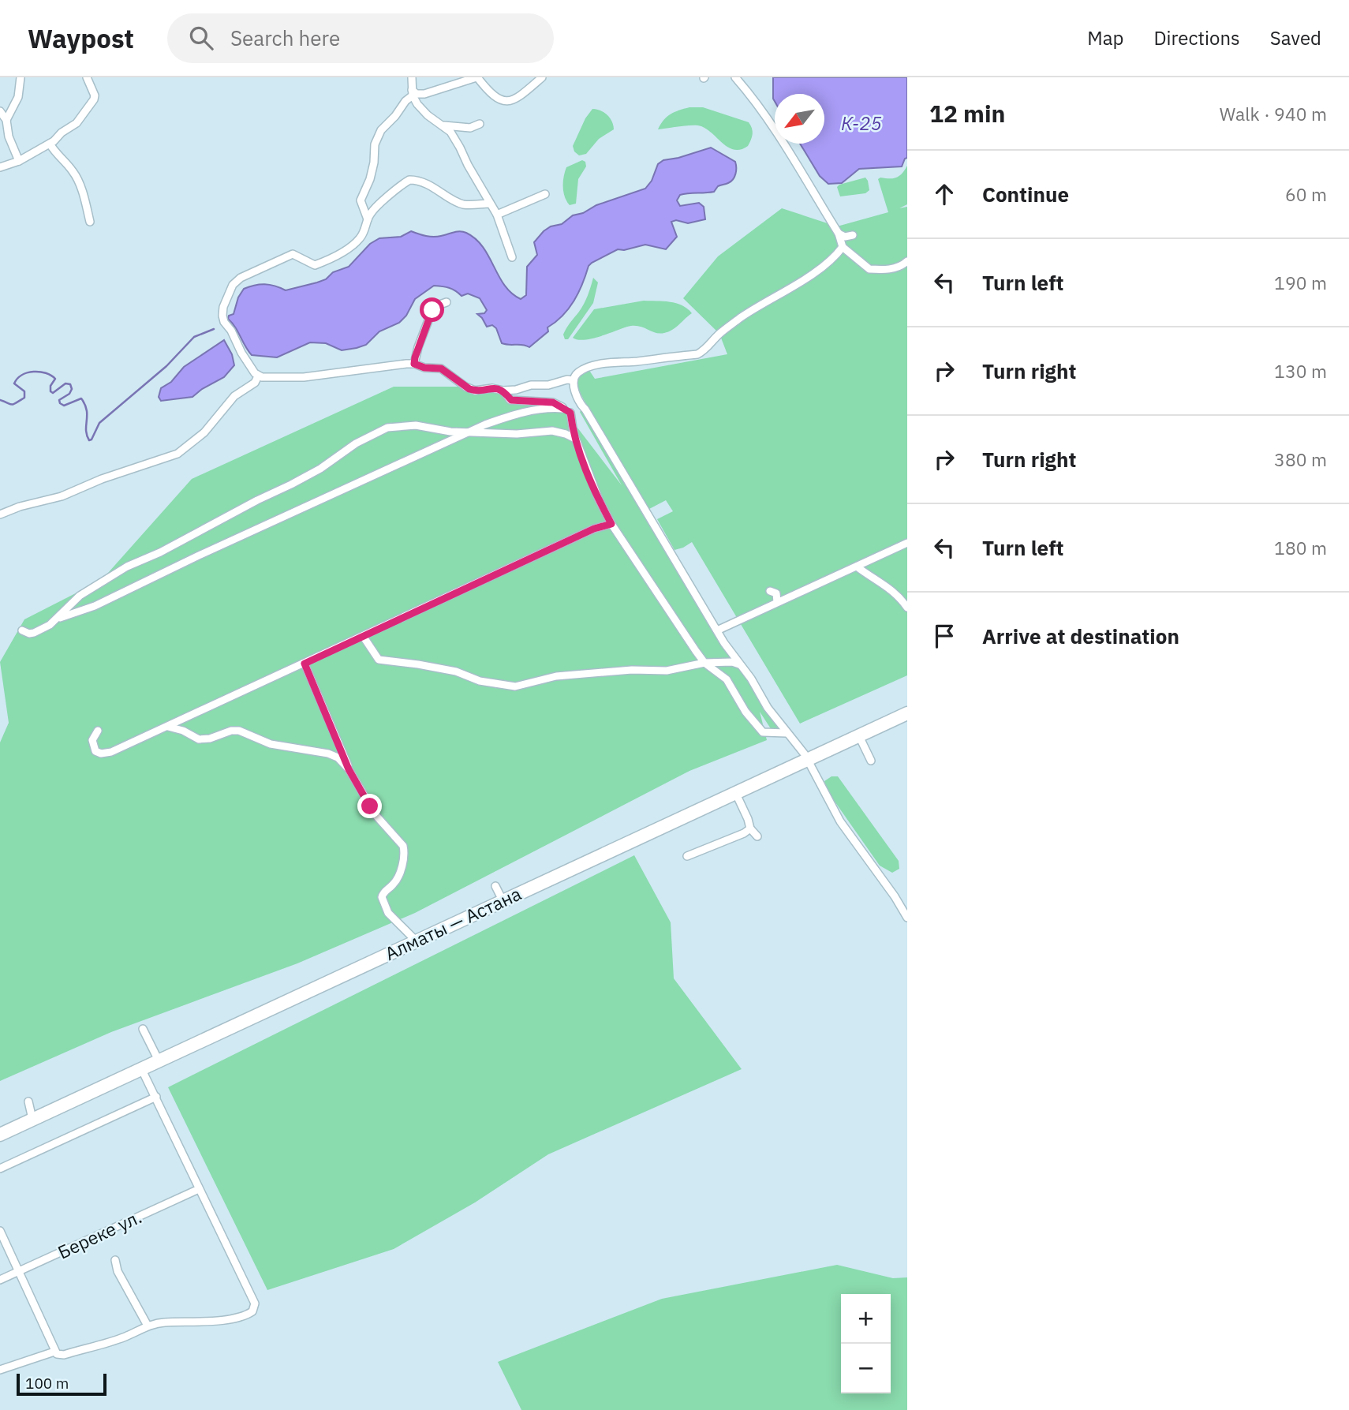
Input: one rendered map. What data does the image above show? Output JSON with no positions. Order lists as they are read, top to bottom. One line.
{"streets":{"highway":["Алматы — Астана"],"street":["Береке ул."]},"water":["К-25"],"scale_bar":"100 m","north":"bottom left","page":{"header":"Waypost","search":"Search here","nav":["Map","Directions","Saved"],"heading":["12 min","Walk · 940 m"],"list":[["Continue","60 m"],["Turn left","190 m"],["Turn right","130 m"],["Turn right","380 m"],["Turn left","180 m"],"Arrive at destination"],"map_buttons":["+","−"],"scale":"100 m"}}
